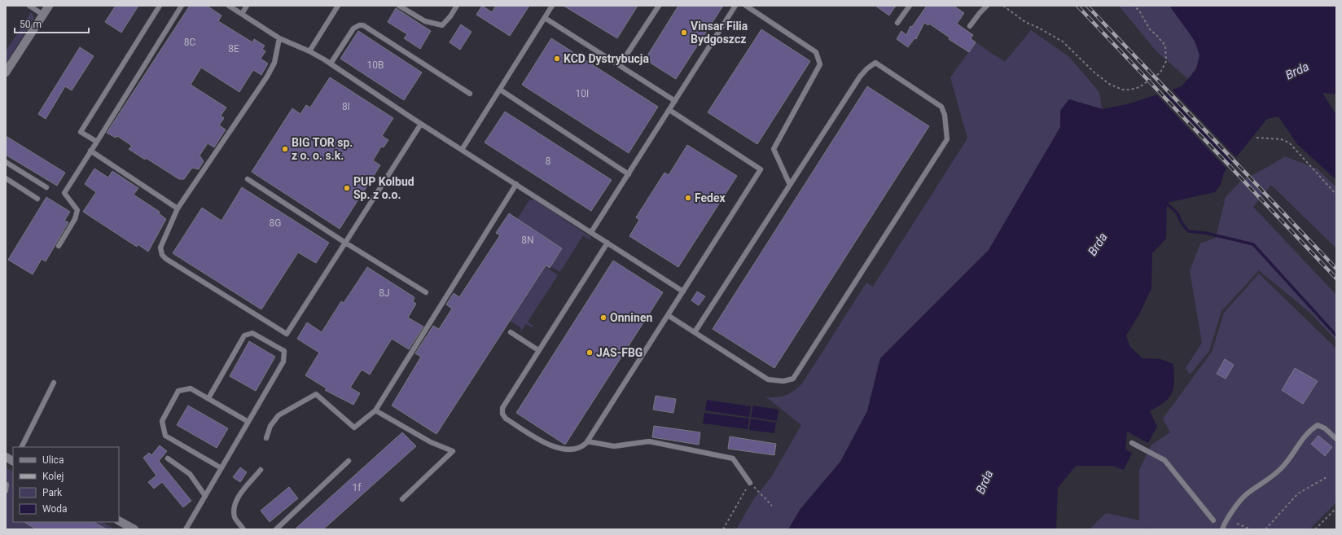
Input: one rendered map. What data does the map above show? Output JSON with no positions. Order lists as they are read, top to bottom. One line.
{"water":["Brda"],"places":["Vinsar Filia Bydgoszcz","KCD Dystrybucja","BIG TOR sp. z o. o. s.k.","PUP Kolbud Sp. z o.o.","Fedex","Onninen","JAS-FBG"],"house_numbers":["8C","8E","10B","10I","8I","8","8G","8N","8J","1f"],"legend":["Ulica","Kolej","Park","Woda"],"scale_bar":"50 m"}
